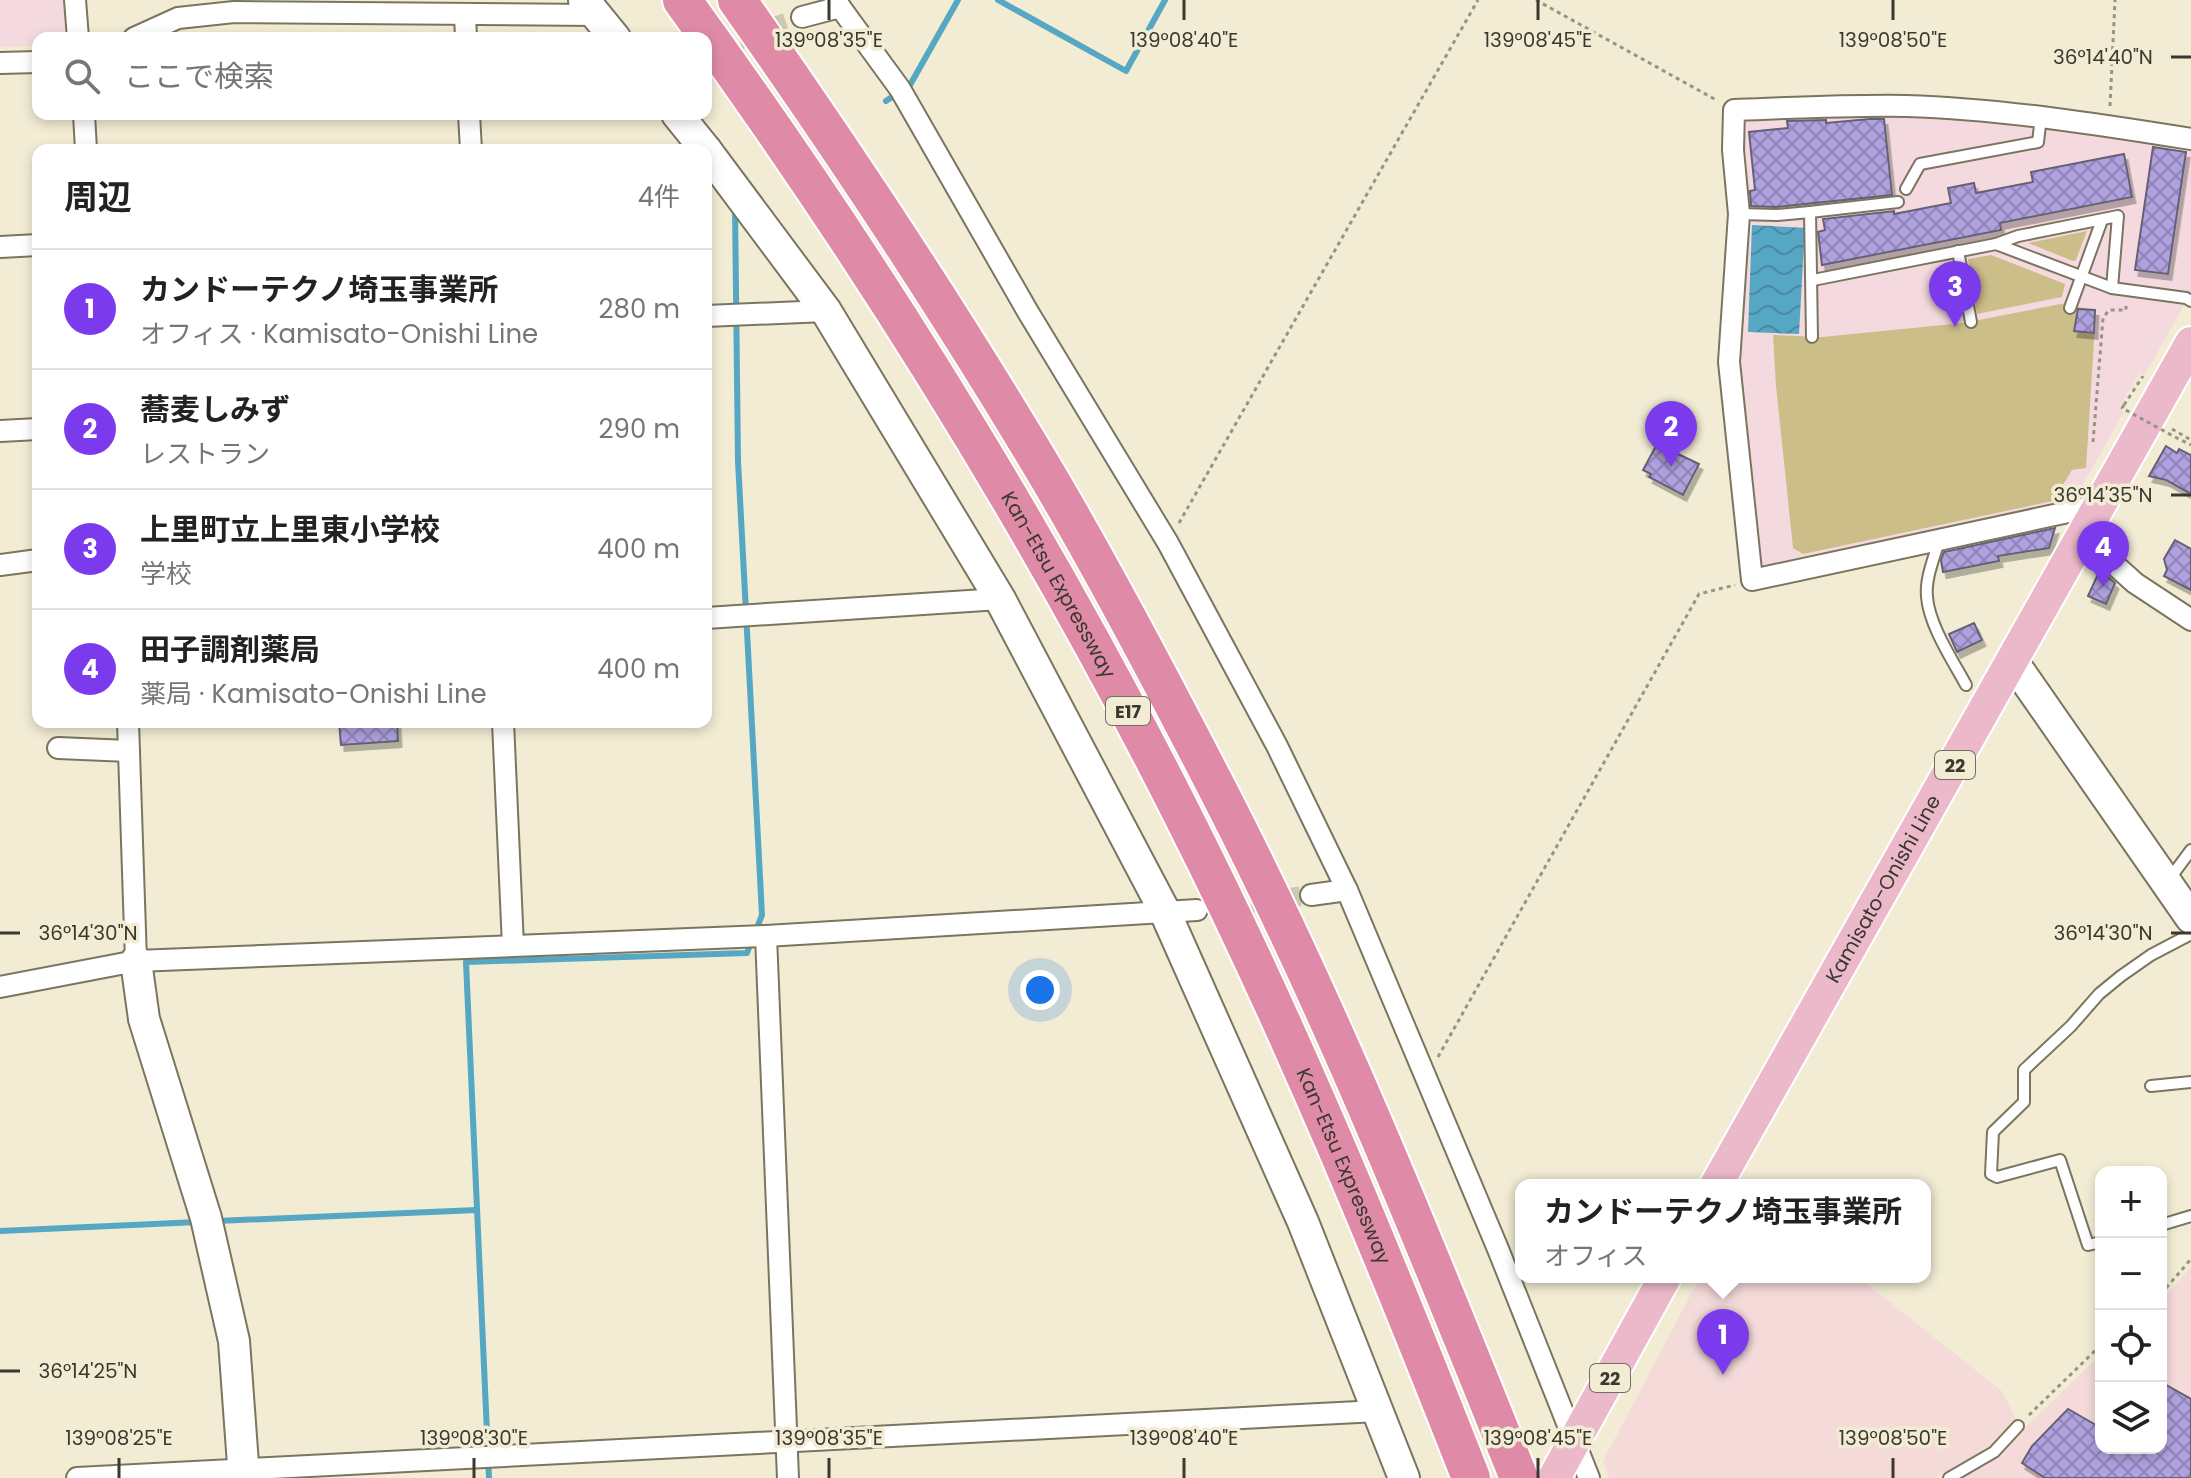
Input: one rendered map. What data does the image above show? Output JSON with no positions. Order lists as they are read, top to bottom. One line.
{"streets":{"highway":["Kan-Etsu Expressway","E17"],"main road":["22","Kamisato-Onishi Line"]},"page":{"search":"ここで検索","heading":["周辺","4件"],"list":[{"mark":"1","name":"カンドーテクノ埼玉事業所","note":"オフィス · Kamisato-Onishi Line","value":"280 m"},{"mark":"2","name":"蕎麦しみず","note":"レストラン","value":"290 m"},{"mark":"3","name":"上里町立上里東小学校","note":"学校","value":"400 m"},{"mark":"4","name":"田子調剤薬局","note":"薬局 · Kamisato-Onishi Line","value":"400 m"}],"pins":["3","2","4","1"],"map_buttons":["+","−"],"popup":["カンドーテクノ埼玉事業所","オフィス"]},"coordinates":["139°08'35\"E","139°08'40\"E","139°08'45\"E","139°08'50\"E","36°14'40\"N","36°14'35\"N","36°14'30\"N","36°14'25\"N","139°08'25\"E","139°08'30\"E"]}
